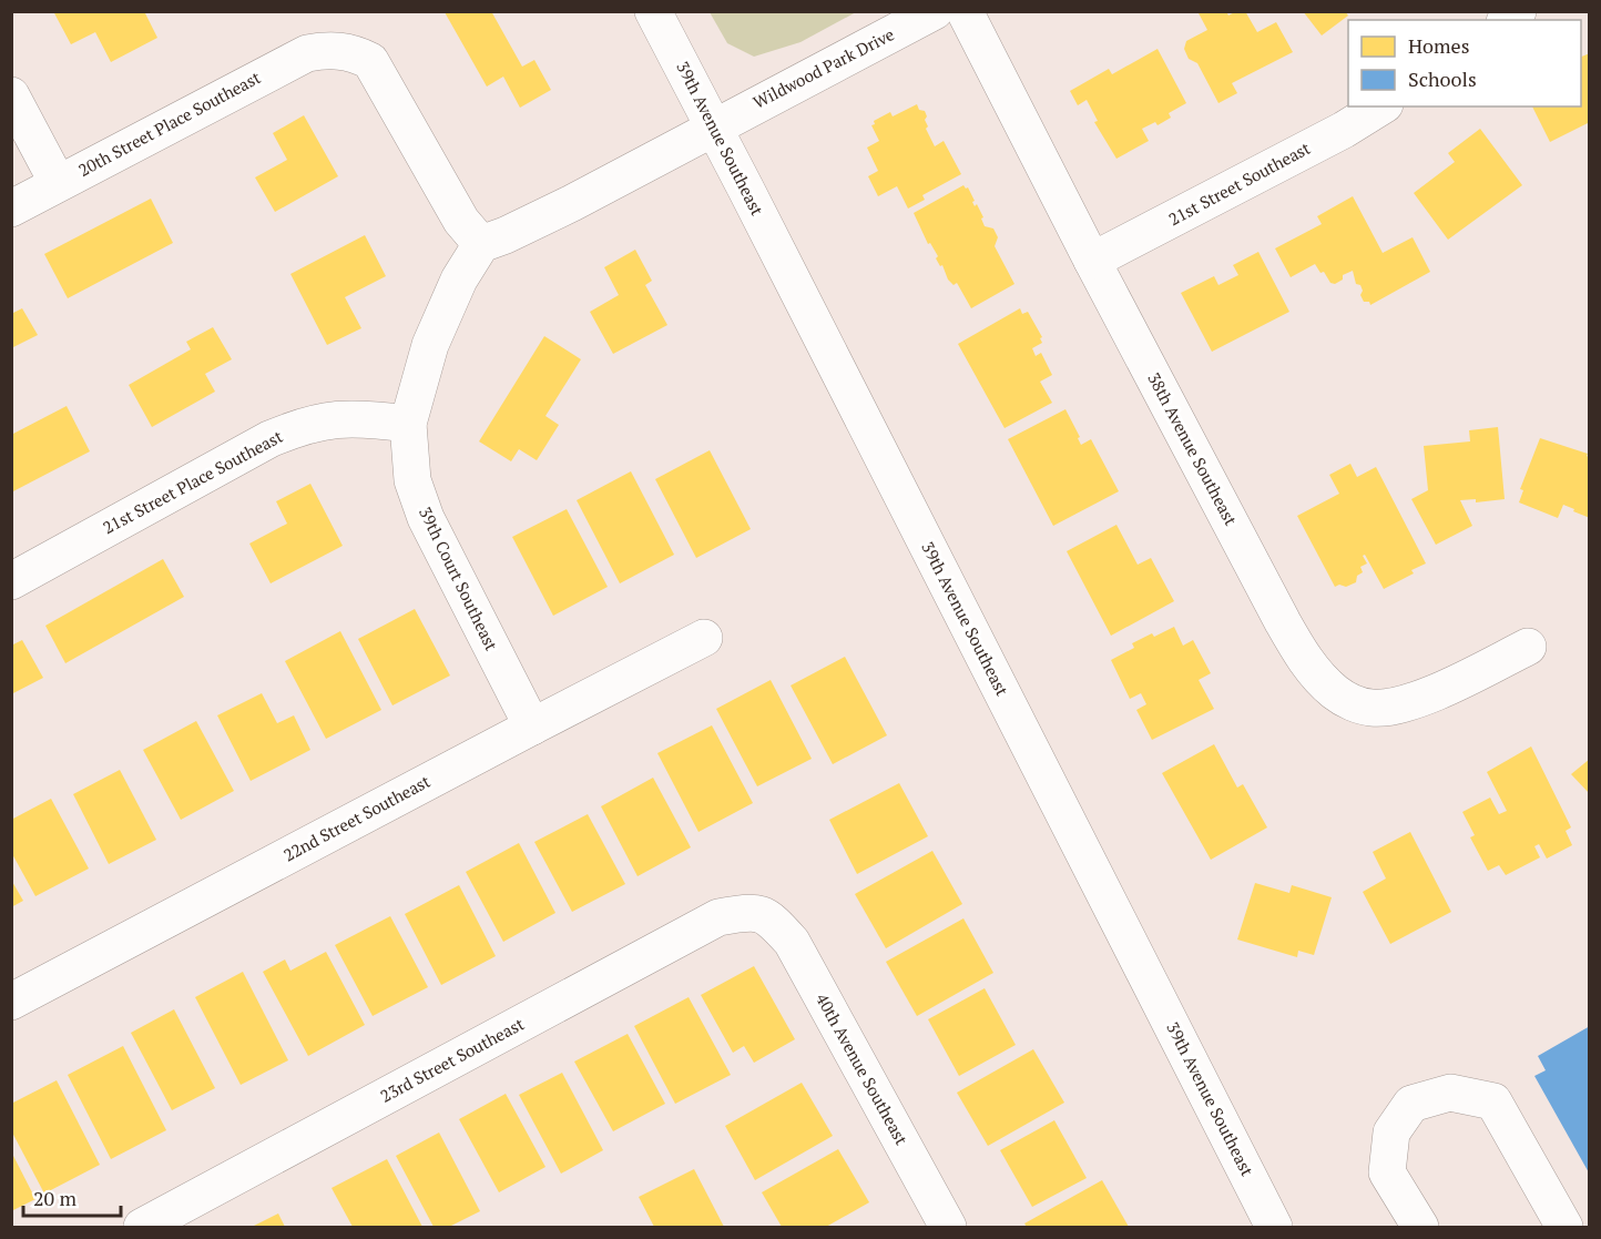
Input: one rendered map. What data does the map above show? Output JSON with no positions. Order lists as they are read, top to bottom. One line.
{"streets":{"street":["Wildwood Park Drive","20th Street Place Southeast","39th Avenue Southeast","21st Street Southeast","38th Avenue Southeast","21st Street Place Southeast","39th Court Southeast","22nd Street Southeast","23rd Street Southeast","40th Avenue Southeast"]},"crossings":[["Wildwood Park Drive","39th Avenue Southeast"],["21st Street Southeast","38th Avenue Southeast"],["21st Street Place Southeast","39th Court Southeast"],["39th Court Southeast","22nd Street Southeast"],["23rd Street Southeast","40th Avenue Southeast"]],"legend":["Homes","Schools"],"scale_bar":"20 m"}
